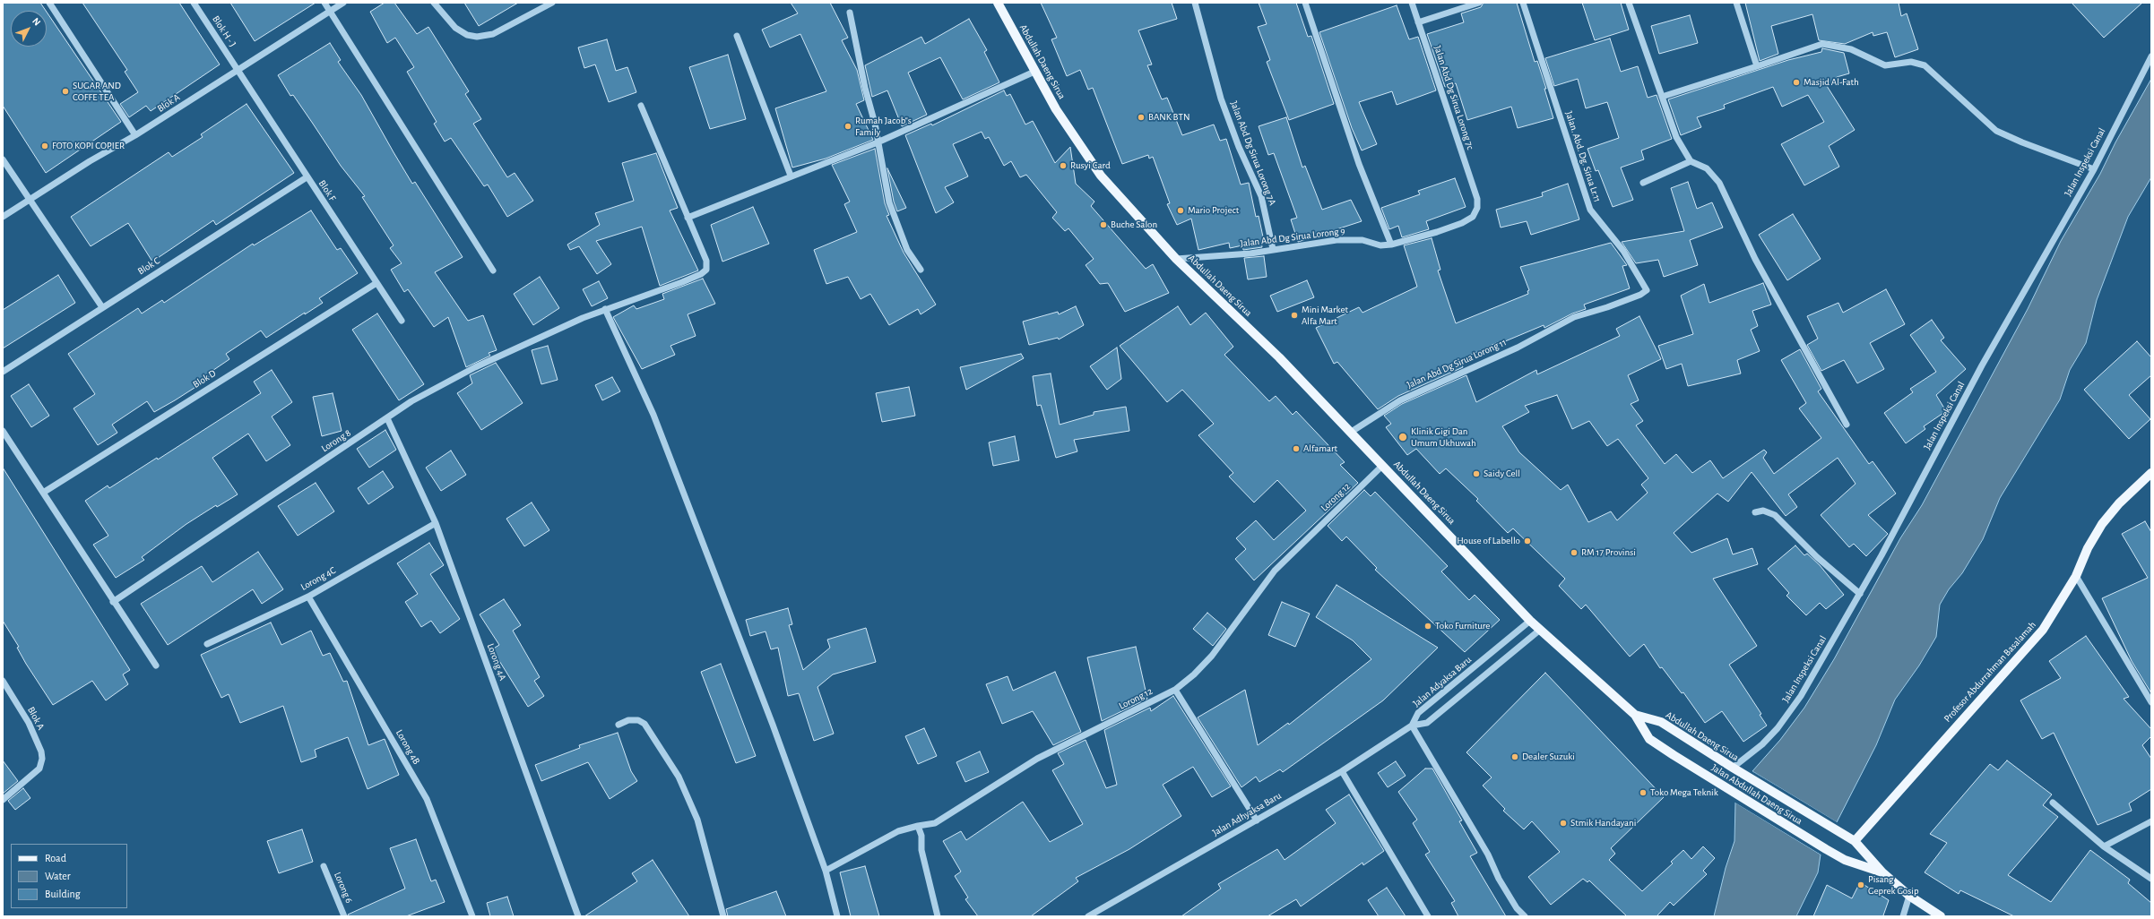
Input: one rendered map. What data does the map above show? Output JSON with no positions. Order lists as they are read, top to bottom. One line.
{"streets":{"main road":["Abdullah Daeng Sirua","Profesor Abdurrahman Basalamah","Jalan Abdullah Daeng Sirua"],"street":["Blok H - J","Jalan Abd Dg Sirua Lorong 7c","Blok A","Jalan Abd Dg Sirua Lorong 7A","Jalan. Abd. Dg. Sirua Lr.11","Jalan Inspeksi Canal","Blok F","Jalan Abd Dg Sirua Lorong 9","Blok C","Jalan Abd Dg Sirua Lorong 11","Blok D","Lorong 8","Lorong 12","Lorong 4C","Lorong 4A","Jalan Adyaksa Baru","Lorong 4B","Jalan Adhyaksa Baru","Lorong 6"]},"crossings":[["Blok H - J","Blok A"],["Blok H - J","Blok F"],["Abdullah Daeng Sirua","Jalan Inspeksi Canal"],["Abdullah Daeng Sirua","Jalan Abd Dg Sirua Lorong 9"],["Abdullah Daeng Sirua","Jalan Abd Dg Sirua Lorong 11"],["Abdullah Daeng Sirua","Lorong 12"],["Abdullah Daeng Sirua","Profesor Abdurrahman Basalamah"],["Abdullah Daeng Sirua","Jalan Adyaksa Baru"],["Abdullah Daeng Sirua","Jalan Abdullah Daeng Sirua"],["Jalan Abd Dg Sirua Lorong 7c","Jalan Abd Dg Sirua Lorong 9"],["Blok A","Blok F"],["Jalan Abd Dg Sirua Lorong 7A","Jalan Abd Dg Sirua Lorong 9"],["Jalan. Abd. Dg. Sirua Lr.11","Jalan Abd Dg Sirua Lorong 11"],["Blok F","Blok C"],["Blok F","Blok D"],["Lorong 8","Lorong 4A"],["Lorong 4C","Lorong 4A"],["Lorong 4C","Lorong 4B"],["Jalan Adyaksa Baru","Jalan Adhyaksa Baru"]],"places":["Masjid Al-Fath","SUGAR AND COFFE TEA","BANK BTN","Rumah Jacob\"s Family","FOTO KOPI COPIER","Rusyi Card","Mario Project","Buche Salon","Mini Market Alfa Mart","Klinik Gigi Dan Umum Ukhuwah","Alfamart","Saidy Cell","House of Labello","RM 17 Provinsi","Toko Furniture","Dealer Suzuki","Toko Mega Teknik","Stmik Handayani","Pisang Geprek Gosip"],"legend":["Road","Water","Building"],"north":"top right"}
